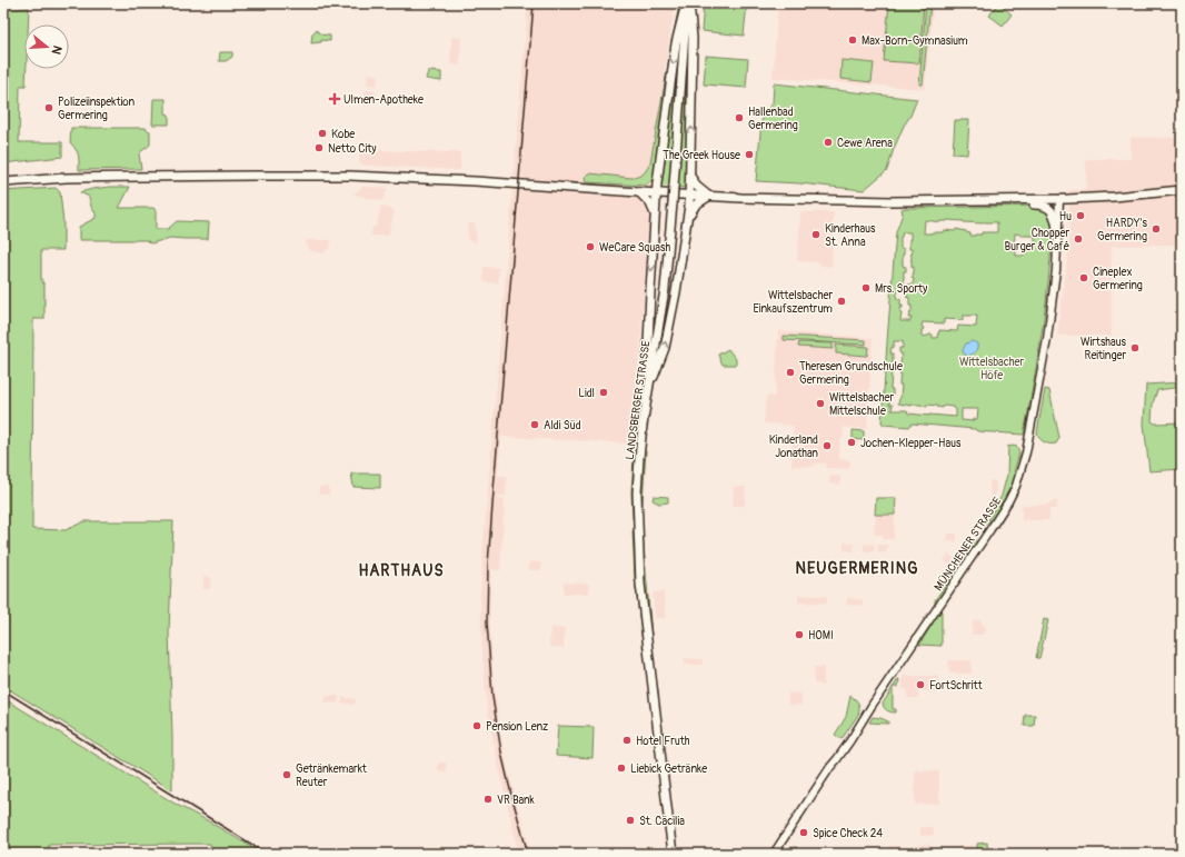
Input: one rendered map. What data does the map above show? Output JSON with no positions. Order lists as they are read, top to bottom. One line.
{"streets":{"main road":["LANDSBERGER STRASSE"],"street":["MÜNCHENER STRASSE"]},"districts":["NEUGERMERING","HARTHAUS"],"parks":["Wittelsbacher Höfe"],"places":{"other":["Max-Born-Gymnasium","Polizeiinspektion Germering","Hallenbad Germering","Kobe","Cewe Arena","Netto City","The Greek House","Hu","HARDY's Germering","Kinderhaus St. Anna","Chopper Burger & Café","WeCare Squash","Cineplex Germering","Mrs. Sporty","Wittelsbacher Einkaufszentrum","Wirtshaus Reitinger","Theresen Grundschule Germering","Lidl","Wittelsbacher Mittelschule","Aldi Süd","Jochen-Klepper-Haus","Kinderland Jonathan","HOMI","FortSchritt","Pension Lenz","Hotel Fruth","Liebick Getränke","Getränkemarkt Reuter","VR Bank","St. Cäcilia","Spice Check 24"],"health":["Ulmen-Apotheke"]},"north":"right"}
